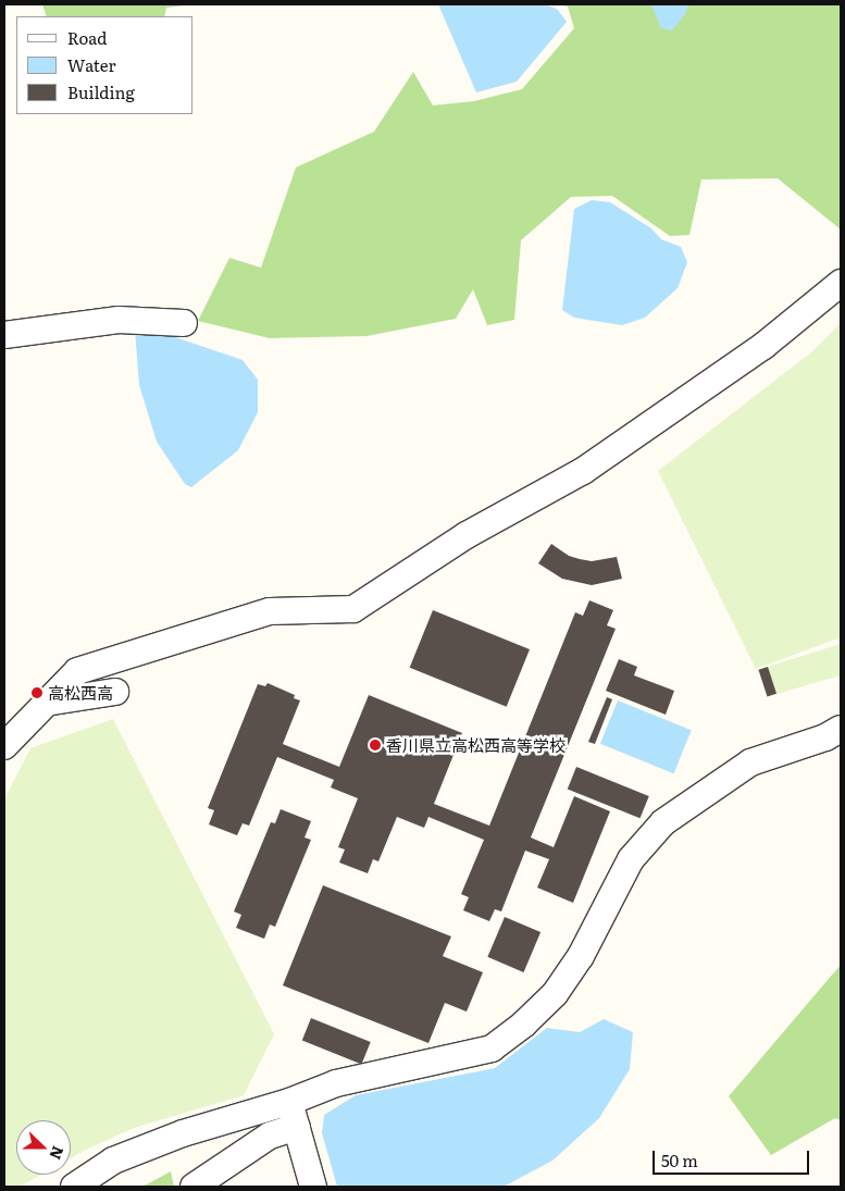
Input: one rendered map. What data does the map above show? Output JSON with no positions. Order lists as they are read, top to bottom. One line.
{"places":["高松西高","香川県立高松西高等学校"],"legend":["Road","Water","Building"],"scale_bar":"50 m","north":"right"}
